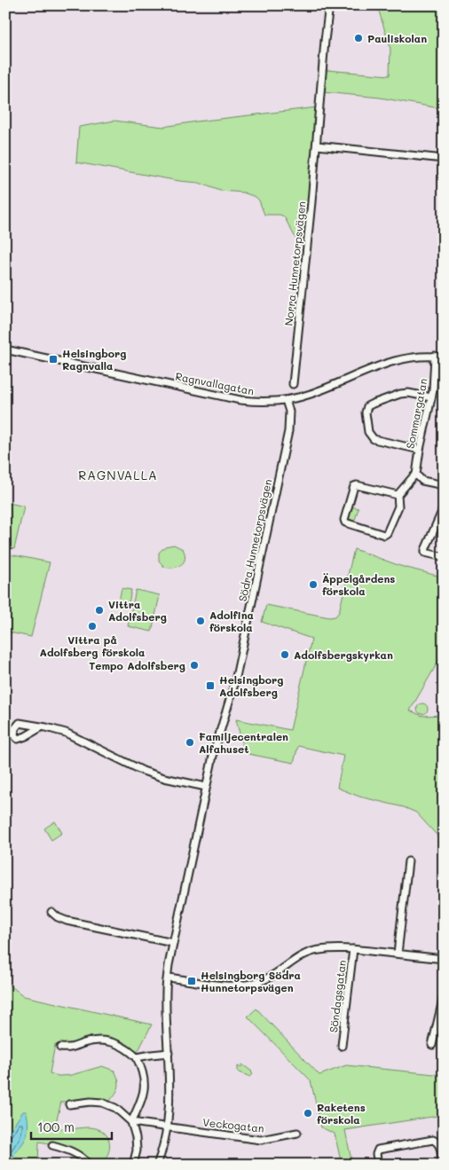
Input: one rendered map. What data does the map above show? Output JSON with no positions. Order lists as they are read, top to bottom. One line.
{"streets":{"street":["Norra Hunnetorpsvägen","Ragnvallagatan","Sommargatan","Södra Hunnetorpsvägen","Söndagsgatan","Veckogatan"]},"crossings":[["Ragnvallagatan","Sommargatan"],["Ragnvallagatan","Södra Hunnetorpsvägen"],["Södra Hunnetorpsvägen","Veckogatan"]],"districts":["RAGNVALLA"],"places":{"other":["Pauliskolan","Äppelgårdens förskola","Vittra Adolfsberg","Adolfina förskola","Vittra på Adolfsberg förskola","Adolfsbergskyrkan","Tempo Adolfsberg","Familjecentralen Alfahuset","Raketens förskola"],"transit":["Helsingborg Ragnvalla","Helsingborg Adolfsberg","Helsingborg Södra Hunnetorpsvägen"]},"scale_bar":"100 m"}
